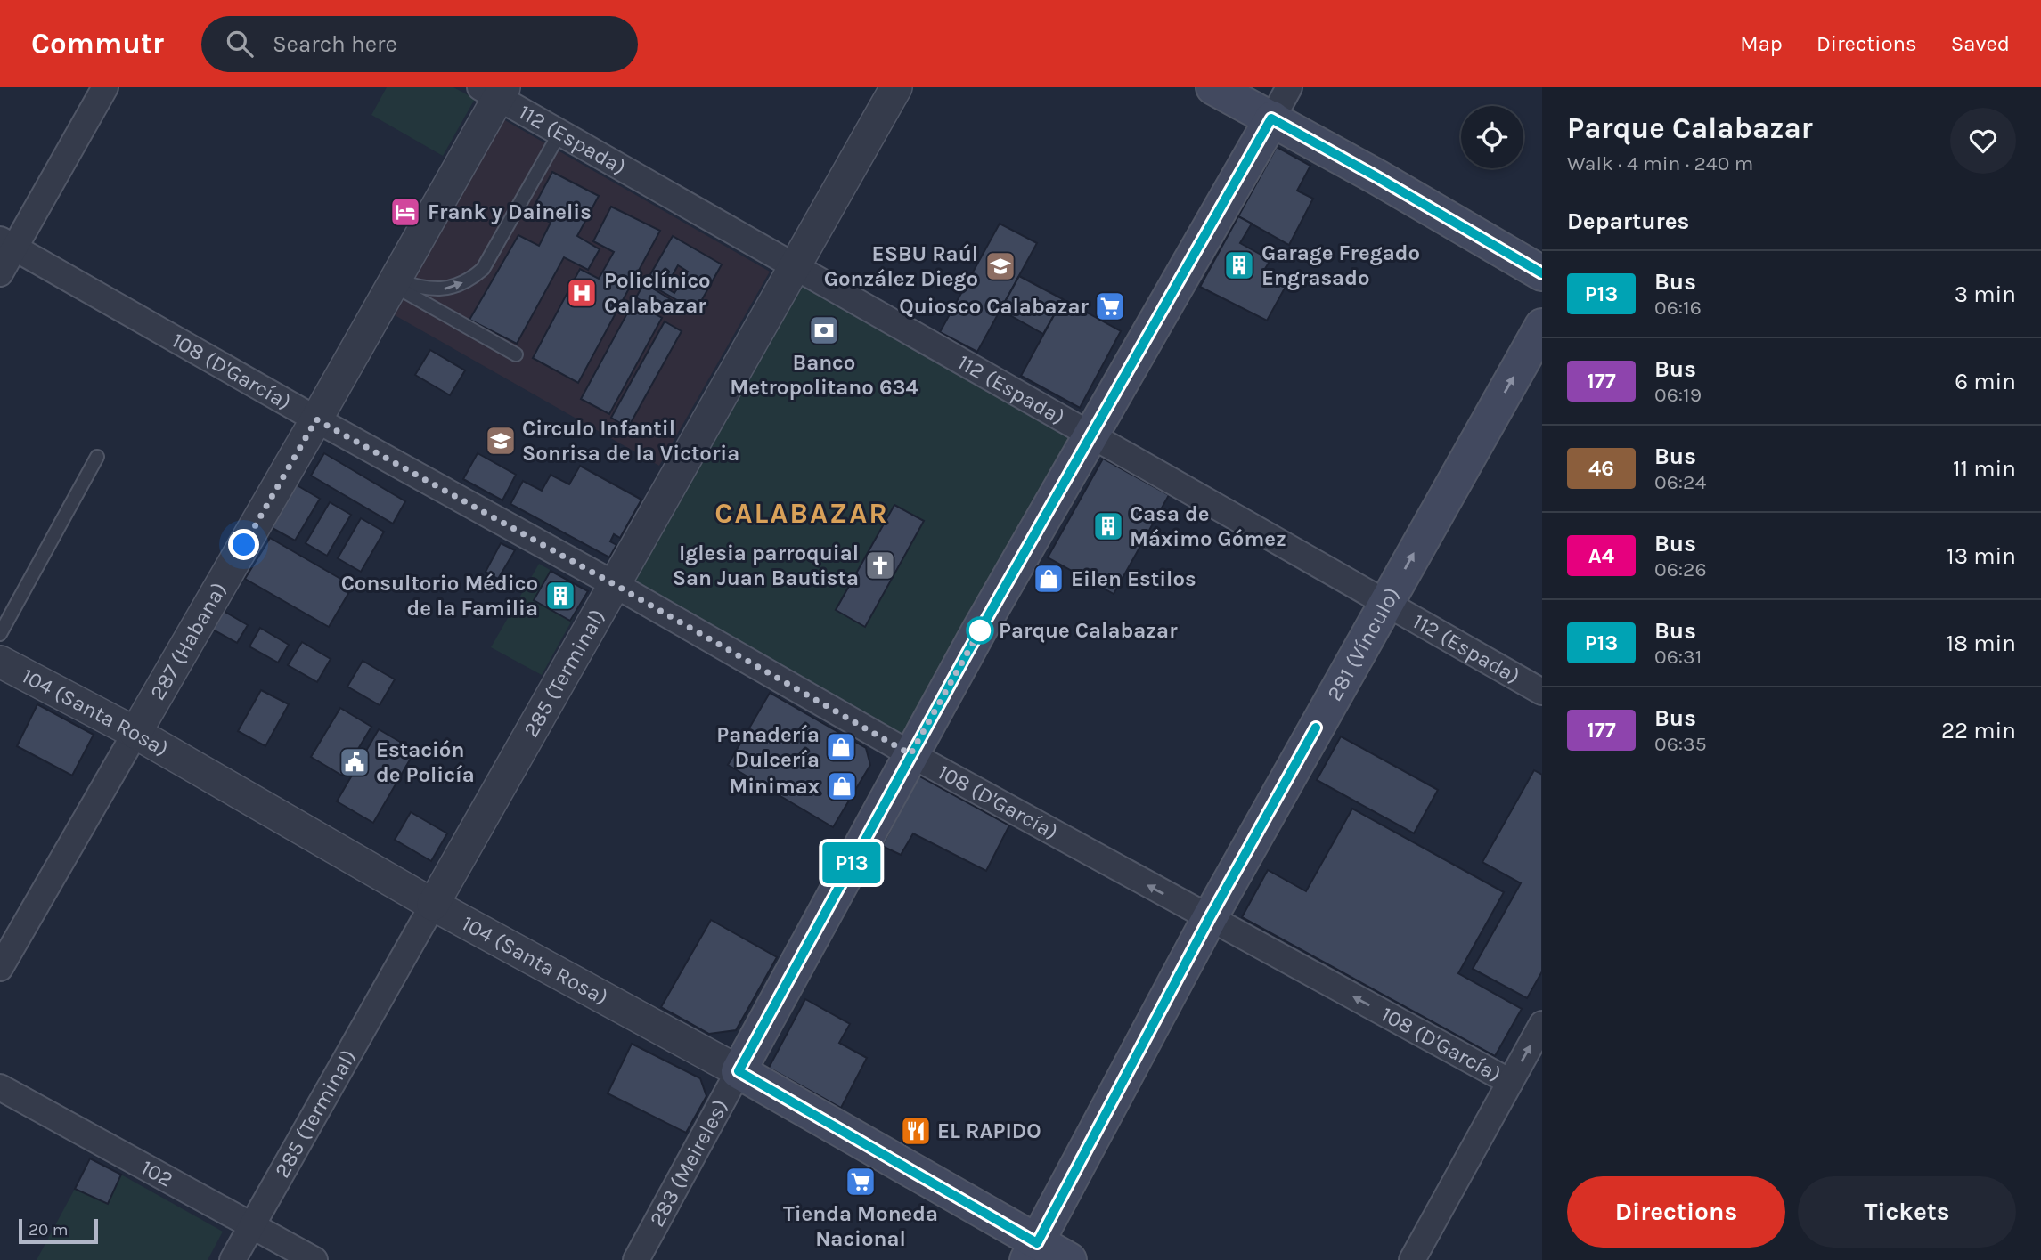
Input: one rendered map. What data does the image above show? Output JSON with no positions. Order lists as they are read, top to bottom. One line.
{"streets":{"main road":["281 (Vínculo)","104 (Santa Rosa)","283 (Meireles)"],"street":["112 (Espada)","108 (D'García)","287 (Habana)","285 (Terminal)","102"]},"crossings":[["112 (Espada)","287 (Habana)"],["112 (Espada)","281 (Vínculo)"],["112 (Espada)","285 (Terminal)"],["112 (Espada)","283 (Meireles)"],["108 (D'García)","287 (Habana)"],["108 (D'García)","281 (Vínculo)"],["108 (D'García)","285 (Terminal)"],["108 (D'García)","283 (Meireles)"],["287 (Habana)","104 (Santa Rosa)"],["281 (Vínculo)","104 (Santa Rosa)"],["285 (Terminal)","104 (Santa Rosa)"],["285 (Terminal)","102"],["104 (Santa Rosa)","283 (Meireles)"]],"one_way":["108 (D'García)"],"districts":["CALABAZAR"],"places":{"hotel":["Frank y Dainelis"],"building":["Garage Fregado Engrasado","Casa de Máximo Gómez","Consultorio Médico de la Familia"],"school or university":["ESBU Raúl González Diego","Circulo Infantil Sonrisa de la Victoria"],"hospital":["Policlínico Calabazar"],"supermarket":["Quiosco Calabazar","Tienda Moneda Nacional"],"bank":["Banco Metropolitano 634"],"church":["Iglesia parroquial San Juan Bautista"],"shop":["Eilen Estilos","Panadería Dulcería","Minimax"],"other":["Parque Calabazar"],"public building":["Estación de Policía"],"restaurant":["EL RAPIDO"]},"lines":["bus line P13"],"scale_bar":"20 m","page":{"header":"Commutr","search":"Search here","nav":["Map","Directions","Saved"],"on_map":"P13","heading":[["Parque Calabazar","Walk · 4 min · 240 m"],"Departures"],"list":[{"mark":"P13","name":"Bus","note":"06:16","value":"3 min"},{"mark":"177","name":"Bus","note":"06:19","value":"6 min"},{"mark":"46","name":"Bus","note":"06:24","value":"11 min"},{"mark":"A4","name":"Bus","note":"06:26","value":"13 min"},{"mark":"P13","name":"Bus","note":"06:31","value":"18 min"},{"mark":"177","name":"Bus","note":"06:35","value":"22 min"}],"buttons":["Directions","Tickets"],"scale":"20 m"}}
